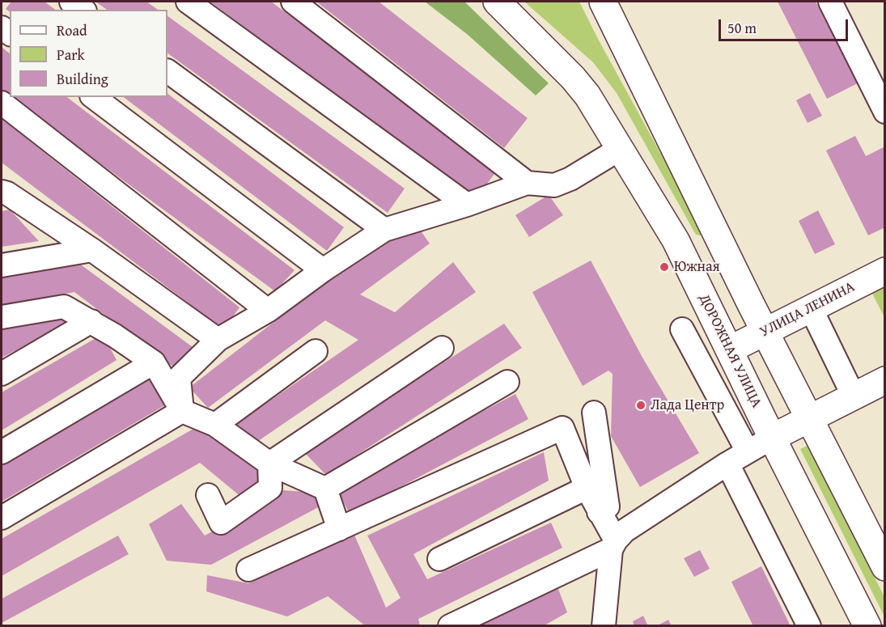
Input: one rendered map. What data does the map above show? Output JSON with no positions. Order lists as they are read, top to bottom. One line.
{"streets":{"main road":["УЛИЦА ЛЕНИНА","ДОРОЖНАЯ УЛИЦА"]},"crossings":[["УЛИЦА ЛЕНИНА","ДОРОЖНАЯ УЛИЦА"]],"places":["Южная","Лада Центр"],"legend":["Road","Park","Building"],"scale_bar":"50 m"}
